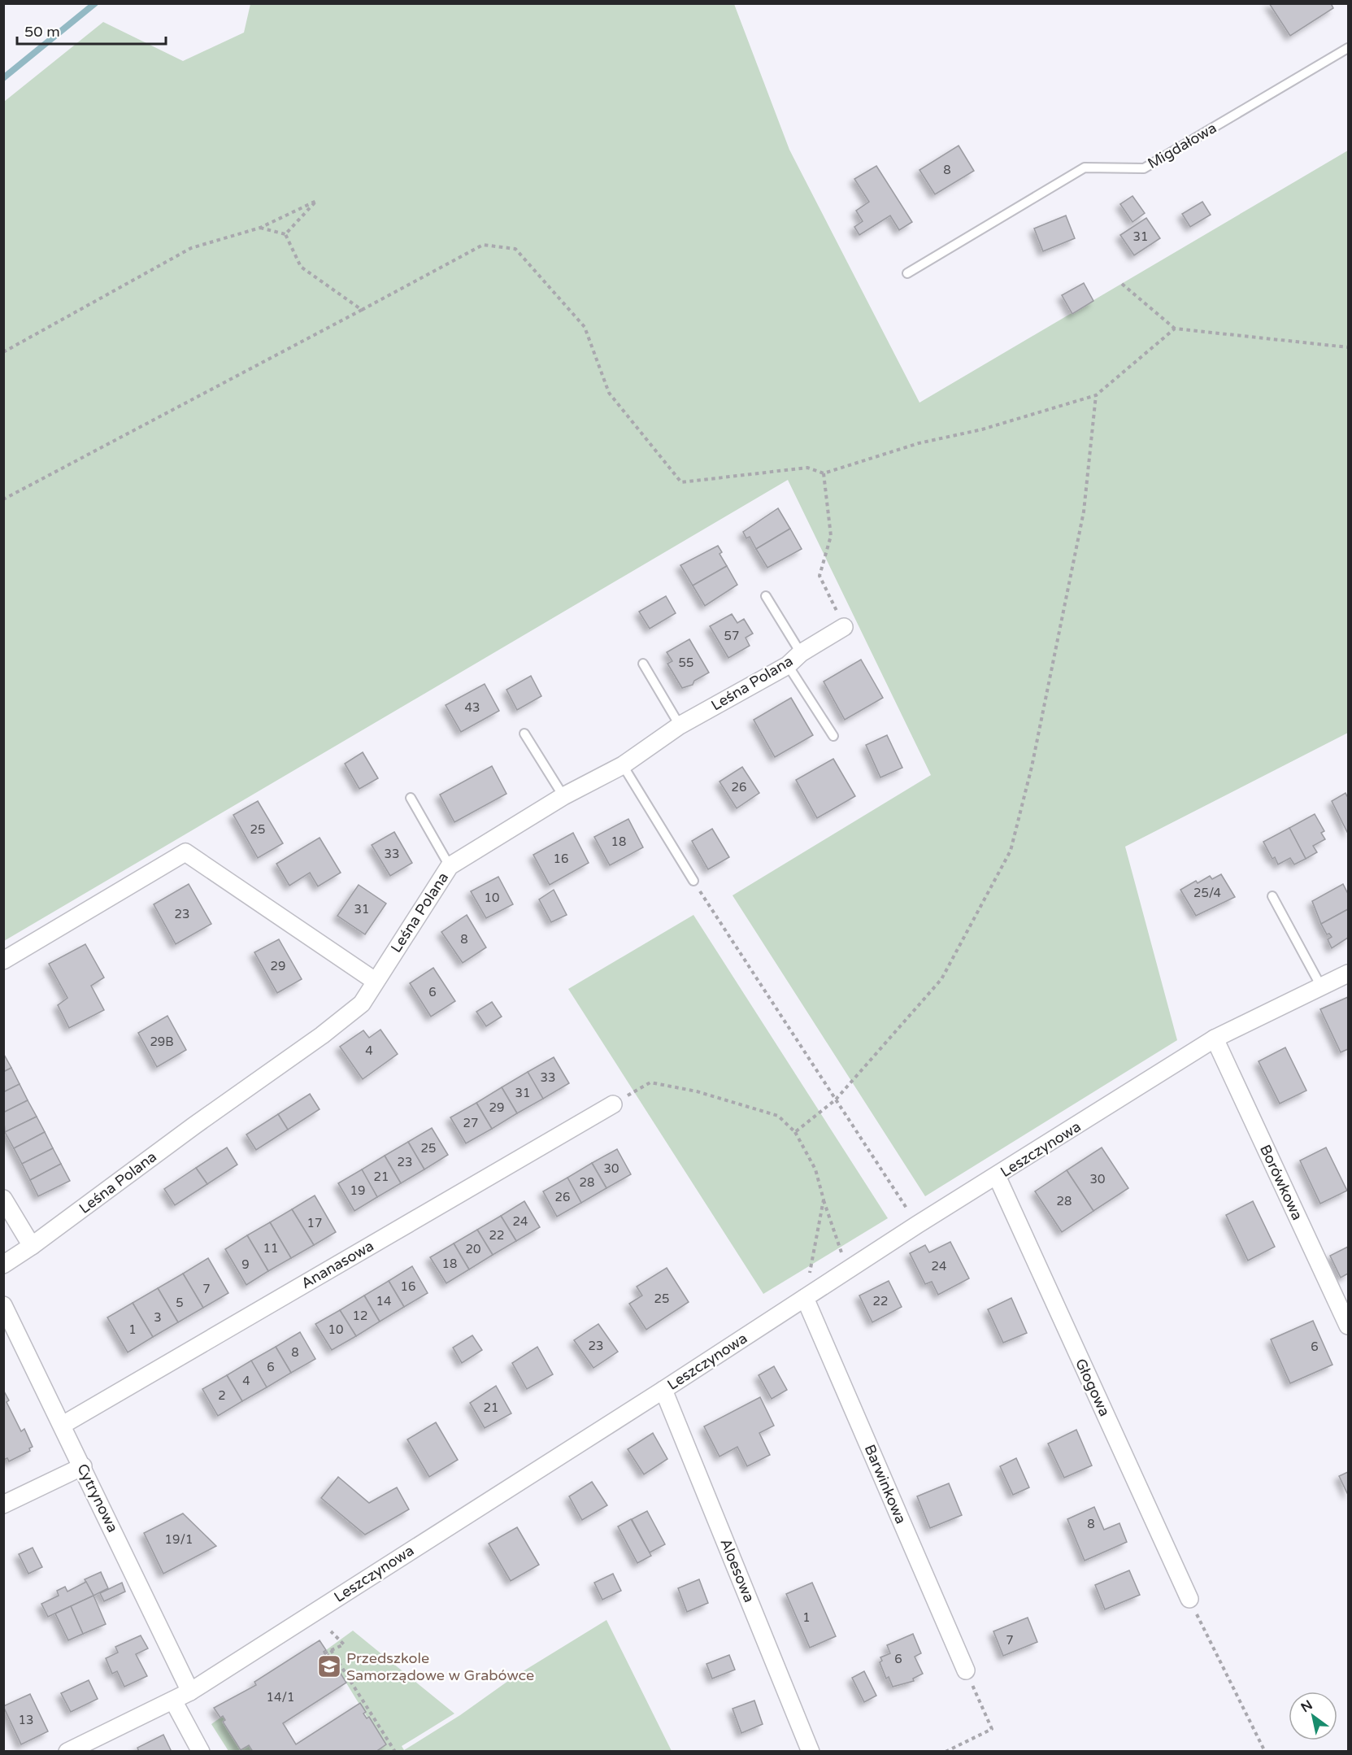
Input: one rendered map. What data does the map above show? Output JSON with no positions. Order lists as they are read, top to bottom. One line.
{"streets":{"street":["Leśna Polana","Leszczynowa","Borówkowa","Ananasowa","Głogowa","Barwinkowa","Cytrynowa","Aloesowa"],"lane":["Migdałowa"]},"crossings":[["Leszczynowa","Borówkowa"],["Leszczynowa","Głogowa"],["Leszczynowa","Barwinkowa"],["Leszczynowa","Cytrynowa"],["Leszczynowa","Aloesowa"],["Ananasowa","Cytrynowa"]],"places":{"school or university":["Przedszkole Samorządowe w Grabówce"]},"house_numbers":["8","31","57","55","43","26","25","18","33","16","25/4","10","31","23","8","29","6","29B","4","33","31","29","27","25","23","30","21","30","28","19","26","28","24","17","22","11","20","18","9","24","16","7","25","14","22","5","12","3","1","10","23","6","8","6","4","2","21","8","19/1","1","7","6","14/1","13"],"scale_bar":"50 m","north":"top left"}
